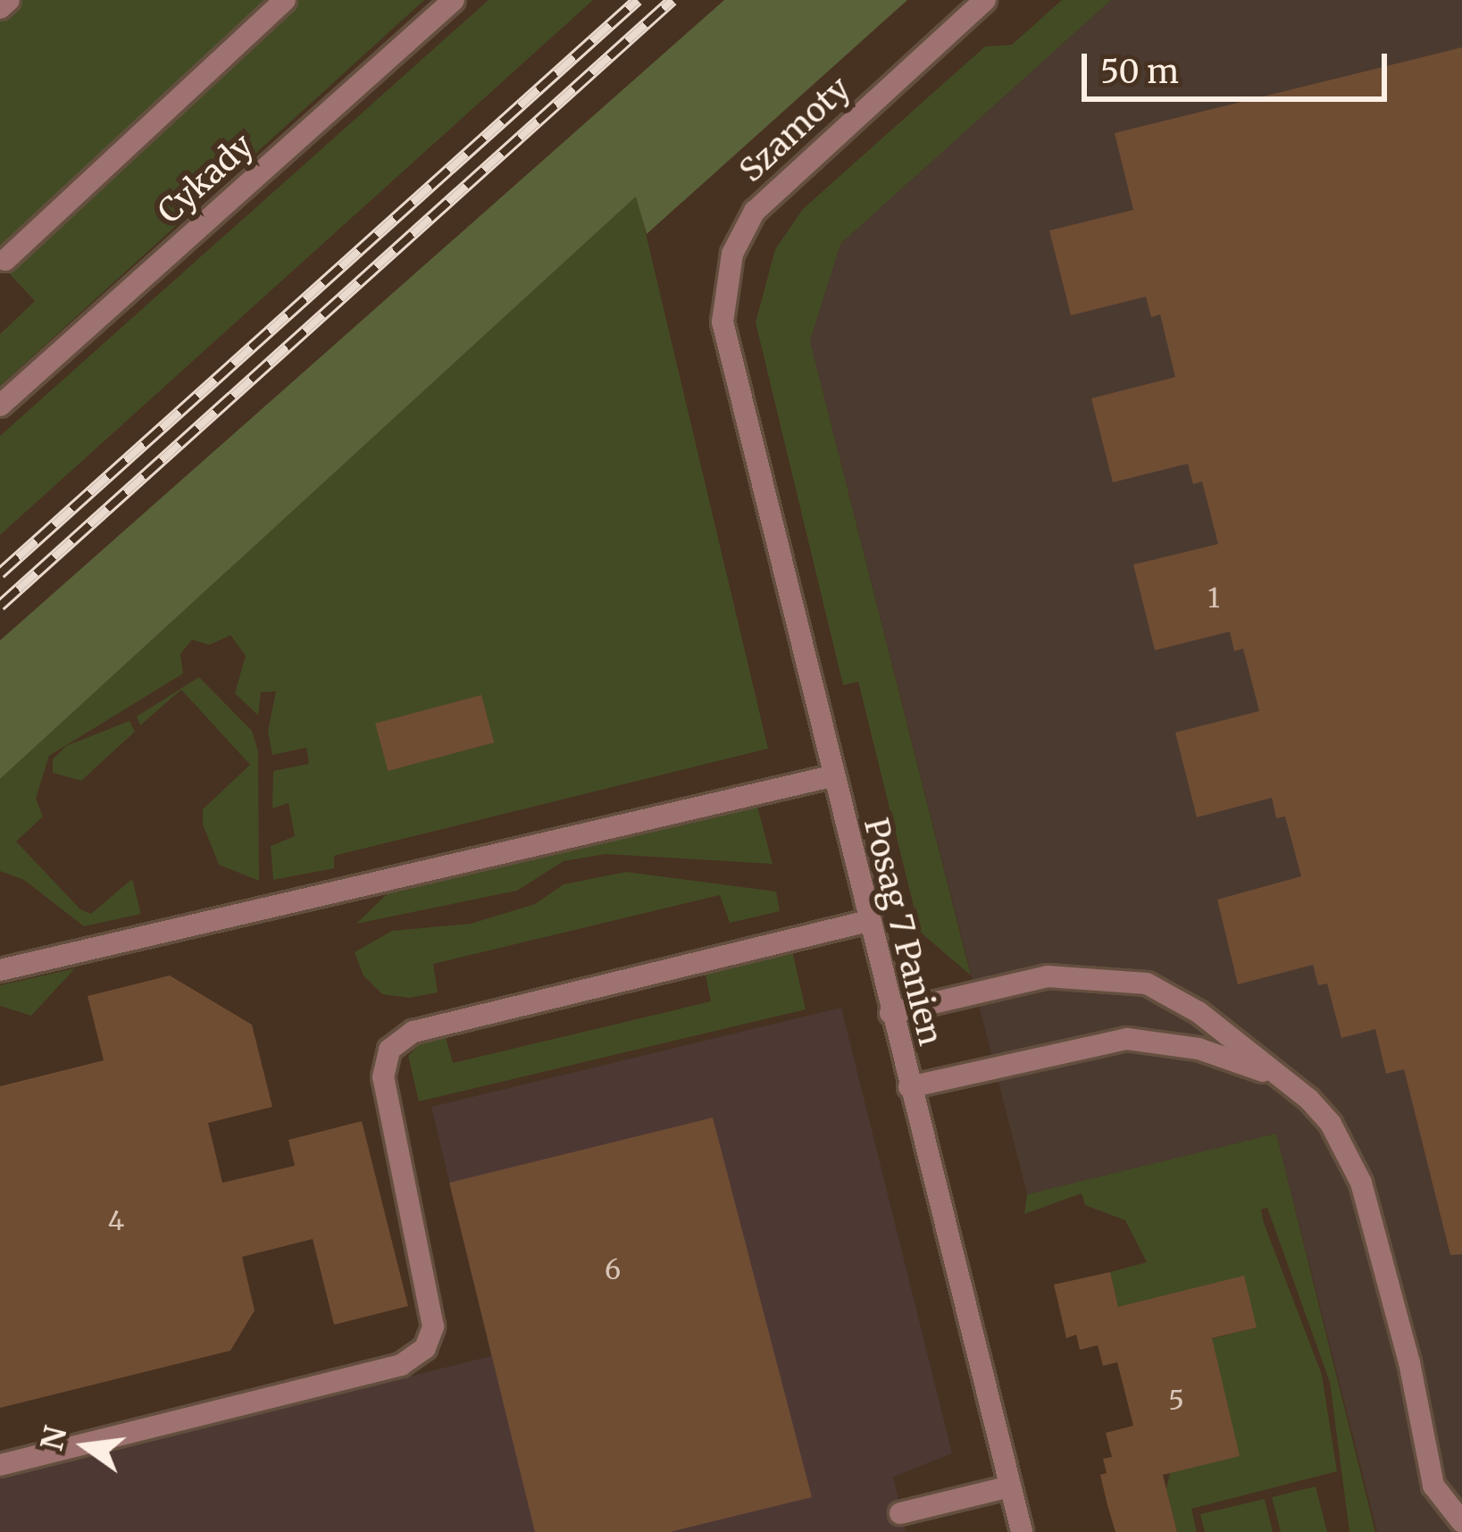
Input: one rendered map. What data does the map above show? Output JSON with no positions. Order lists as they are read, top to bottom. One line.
{"streets":{"street":["Szamoty","Cykady","Posag 7 Panien"]},"crossings":[["Szamoty","Posag 7 Panien"]],"house_numbers":["1","4","6","5"],"scale_bar":"50 m","north":"left"}
